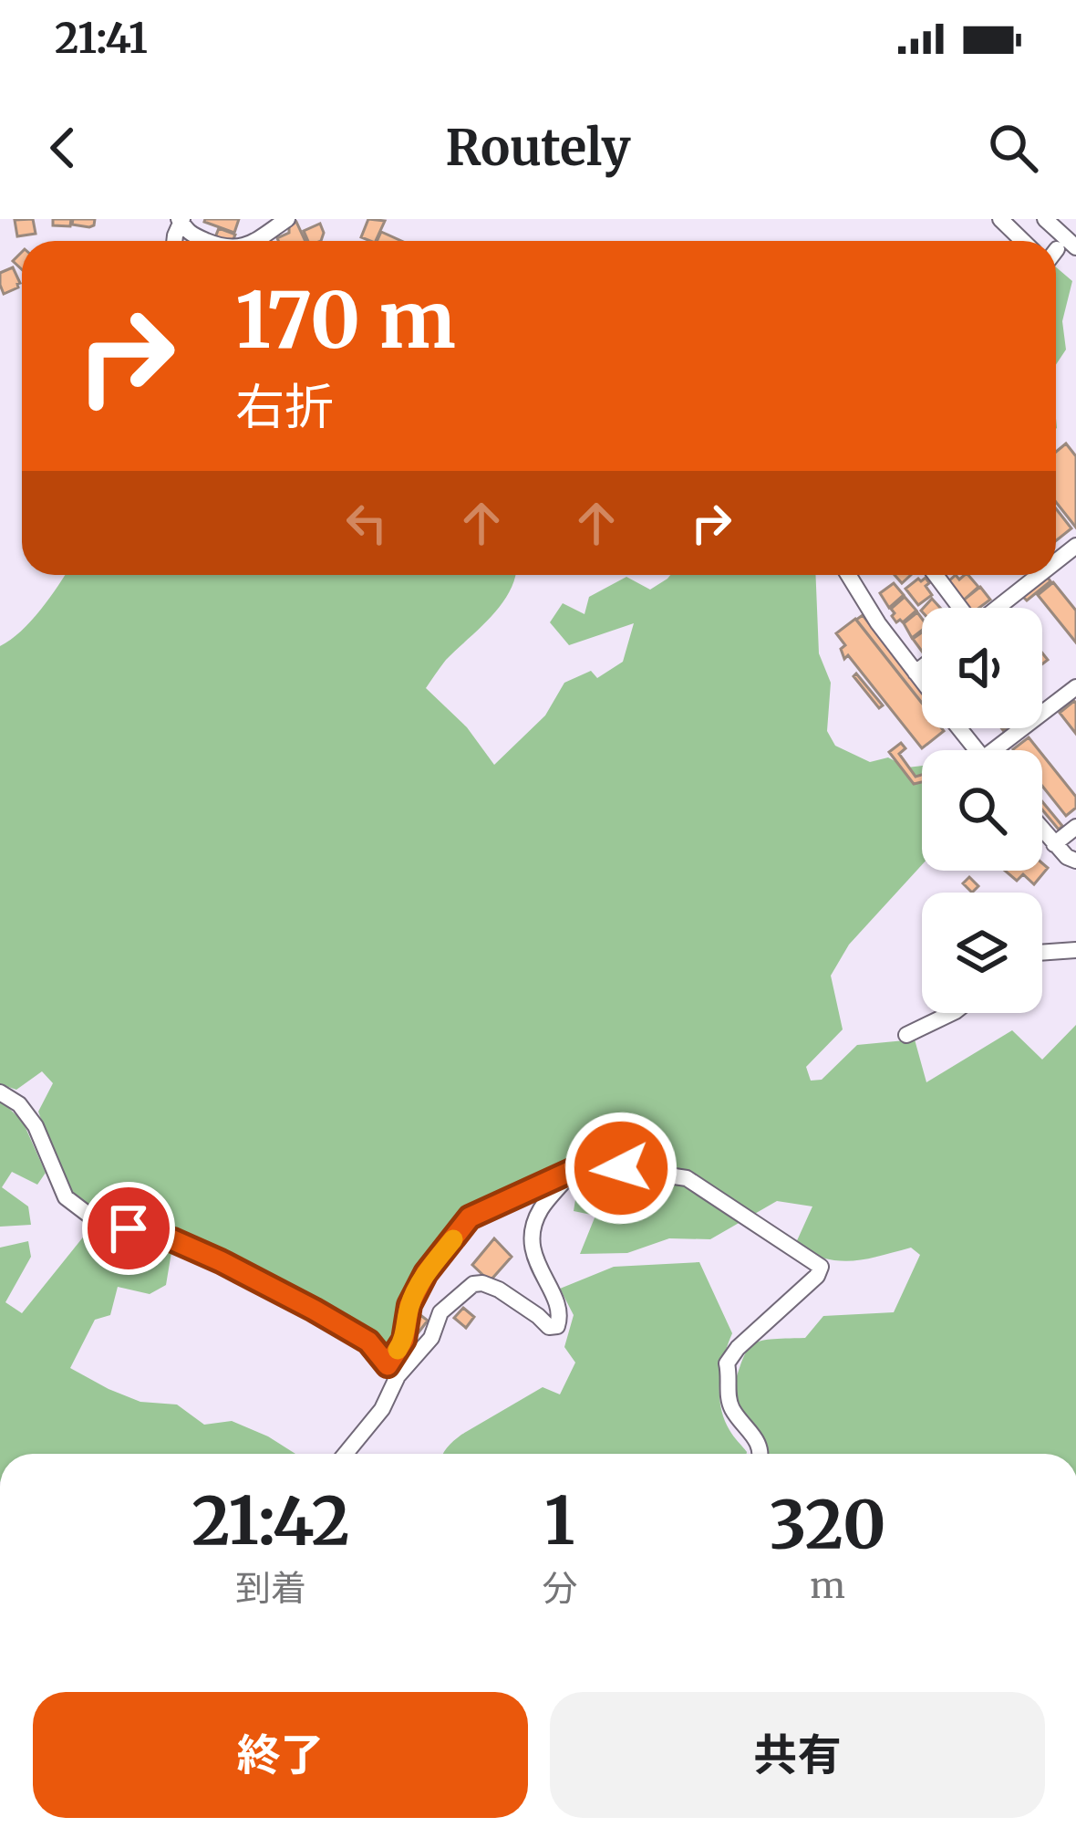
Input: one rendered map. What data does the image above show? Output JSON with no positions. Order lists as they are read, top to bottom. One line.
{"page":{"status":"21:41","header":"Routely","turn":["170 m","右折"],"eta":["21:42","到着","1","分","320","m"],"buttons":["終了","共有"]}}
